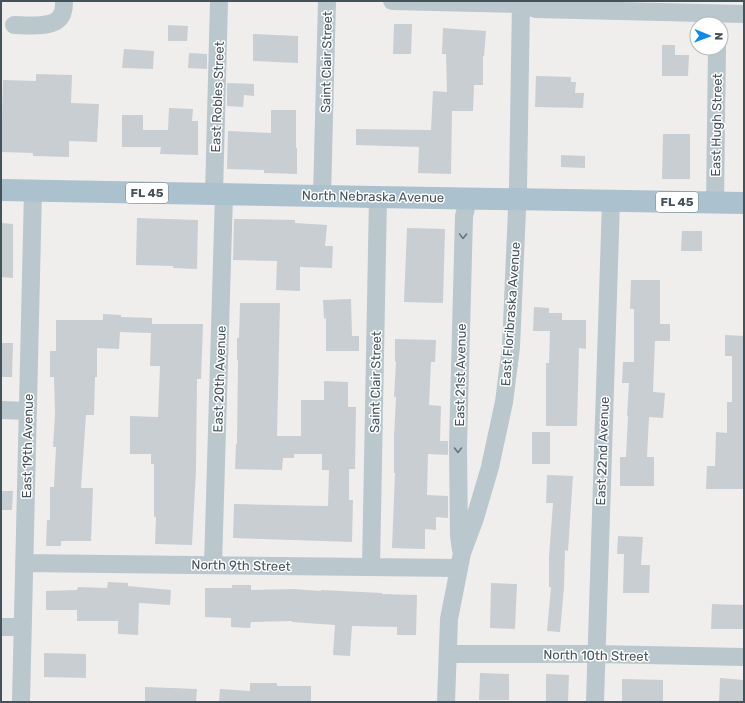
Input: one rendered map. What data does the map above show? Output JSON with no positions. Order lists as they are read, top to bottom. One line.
{"streets":{"main road":["FL 45","North Nebraska Avenue"],"street":["Saint Clair Street","East Robles Street","East Hugh Street","East Floribraska Avenue","East 21st Avenue","East 20th Avenue","East 19th Avenue","East 22nd Avenue","North 9th Street","North 10th Street"]},"crossings":[["Saint Clair Street","North Nebraska Avenue"],["Saint Clair Street","North 9th Street"],["East Robles Street","North Nebraska Avenue"],["East Robles Street","East 20th Avenue"],["East Hugh Street","North Nebraska Avenue"],["North Nebraska Avenue","East Floribraska Avenue"],["North Nebraska Avenue","East 21st Avenue"],["North Nebraska Avenue","East 20th Avenue"],["North Nebraska Avenue","East 19th Avenue"],["North Nebraska Avenue","East 22nd Avenue"],["East Floribraska Avenue","East 21st Avenue"],["East Floribraska Avenue","North 9th Street"],["East Floribraska Avenue","North 10th Street"],["East 21st Avenue","North 9th Street"],["East 20th Avenue","North 9th Street"],["East 19th Avenue","North 9th Street"],["East 22nd Avenue","North 10th Street"]],"one_way":["East 21st Avenue"],"north":"right"}
